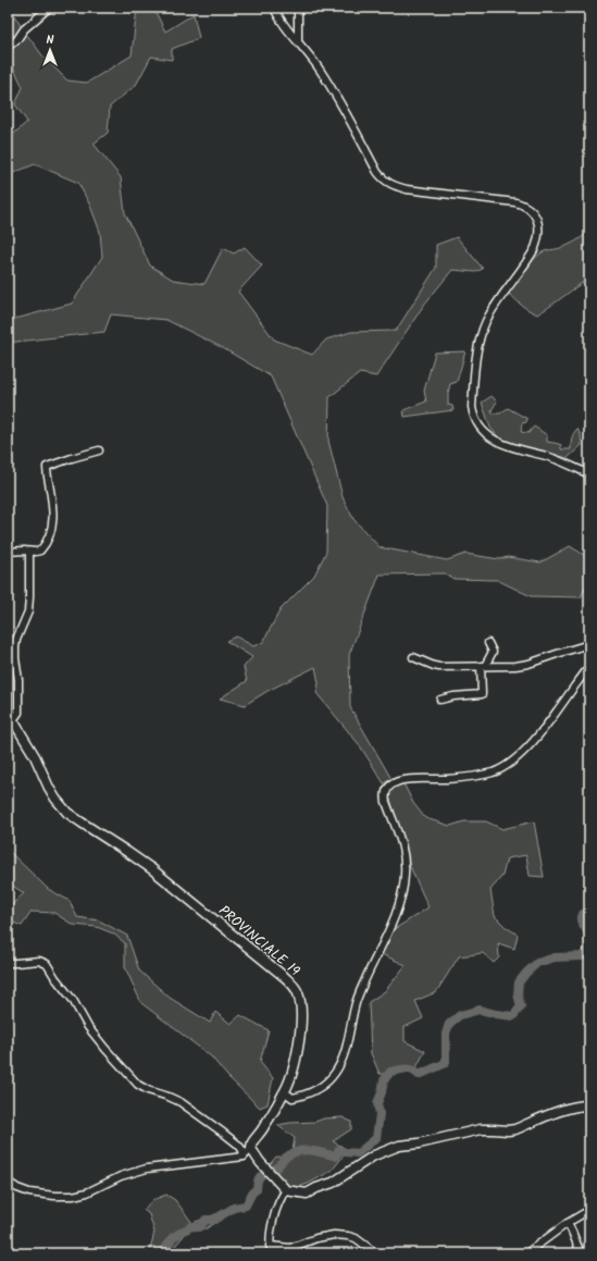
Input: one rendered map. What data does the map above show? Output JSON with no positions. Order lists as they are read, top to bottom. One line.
{"streets":{"main road":["PROVINCIALE 19"]},"north":"top"}
